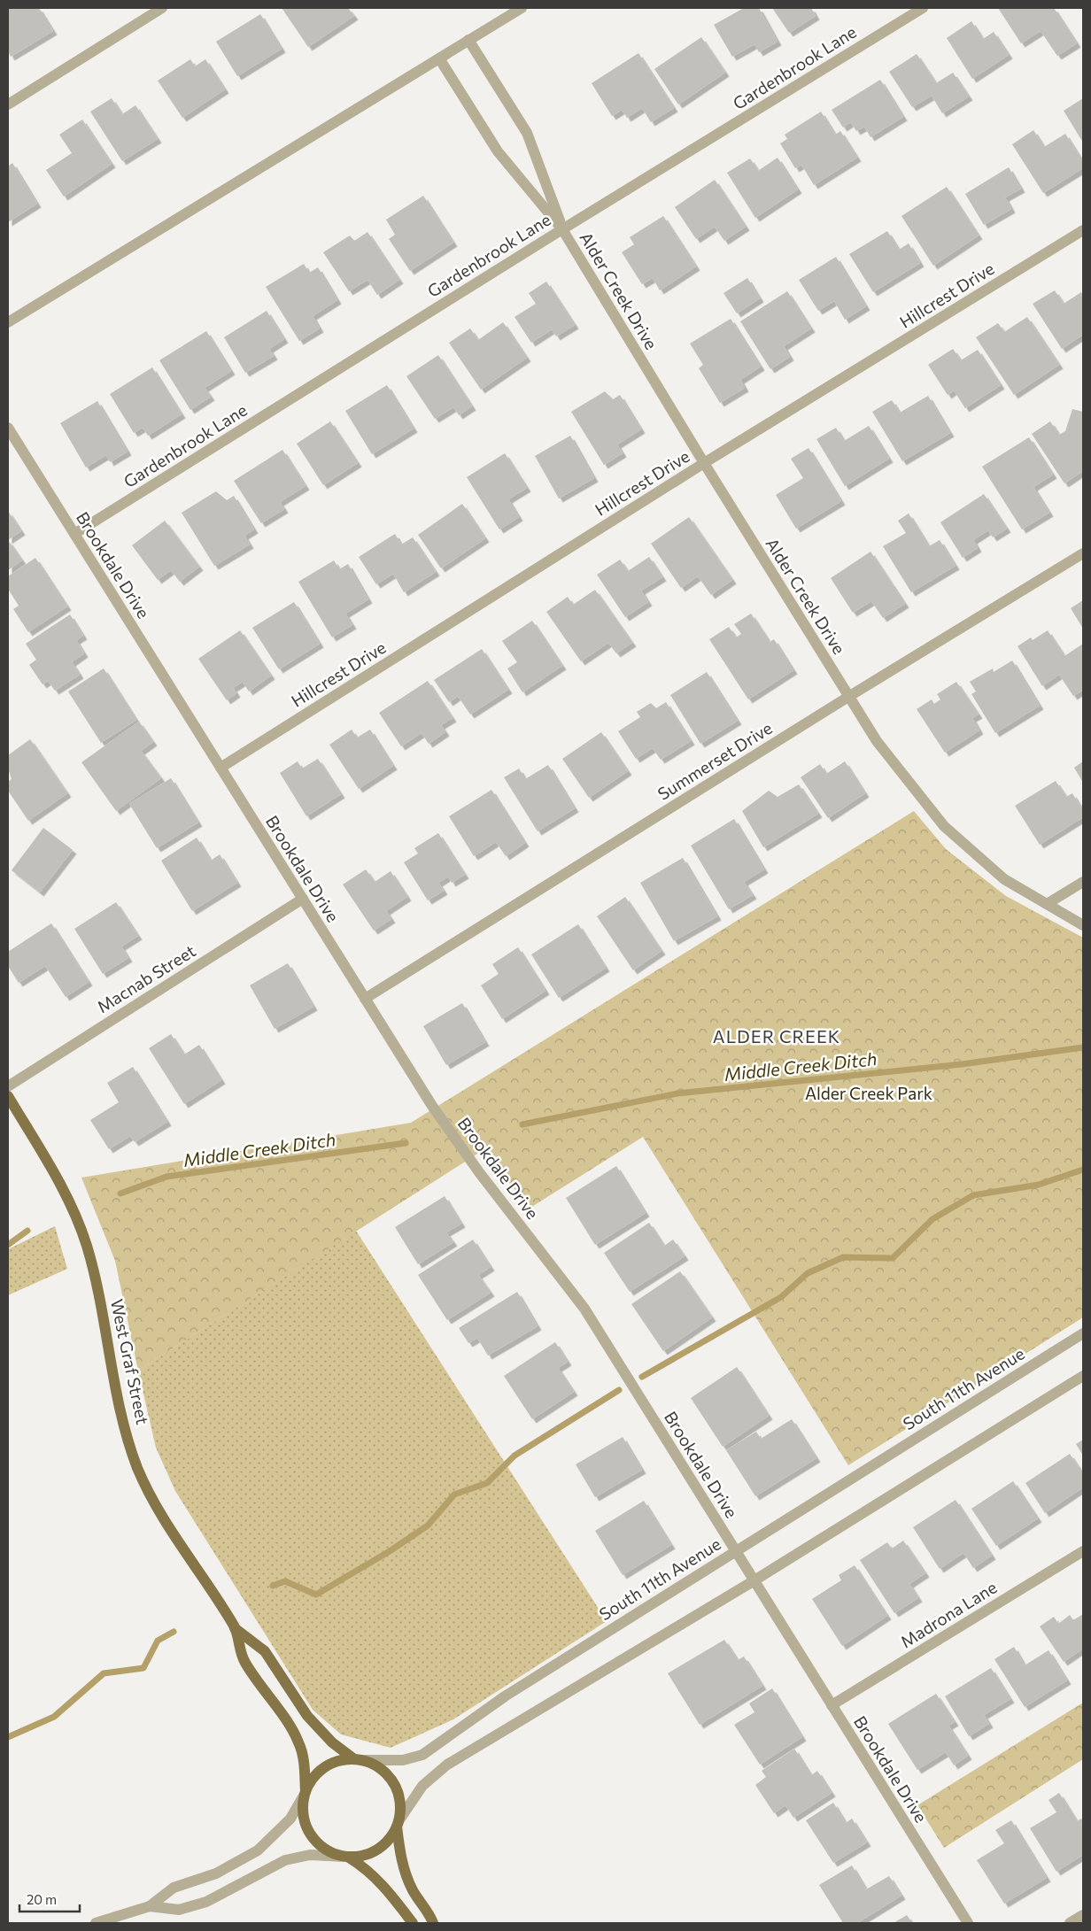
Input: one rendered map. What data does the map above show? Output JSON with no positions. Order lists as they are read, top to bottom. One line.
{"streets":{"main road":["West Graf Street"],"street":["Gardenbrook Lane","Alder Creek Drive","Hillcrest Drive","Brookdale Drive","Summerset Drive","Macnab Street","South 11th Avenue","Madrona Lane"]},"crossings":[["Gardenbrook Lane","Alder Creek Drive"],["Gardenbrook Lane","Brookdale Drive"],["Alder Creek Drive","Hillcrest Drive"],["Alder Creek Drive","Summerset Drive"],["Hillcrest Drive","Brookdale Drive"],["Brookdale Drive","Summerset Drive"],["Brookdale Drive","Macnab Street"],["Brookdale Drive","South 11th Avenue"],["Brookdale Drive","Madrona Lane"],["West Graf Street","South 11th Avenue"]],"districts":["ALDER CREEK"],"water":["Middle Creek Ditch"],"parks":["Alder Creek Park"],"scale_bar":"20 m"}
